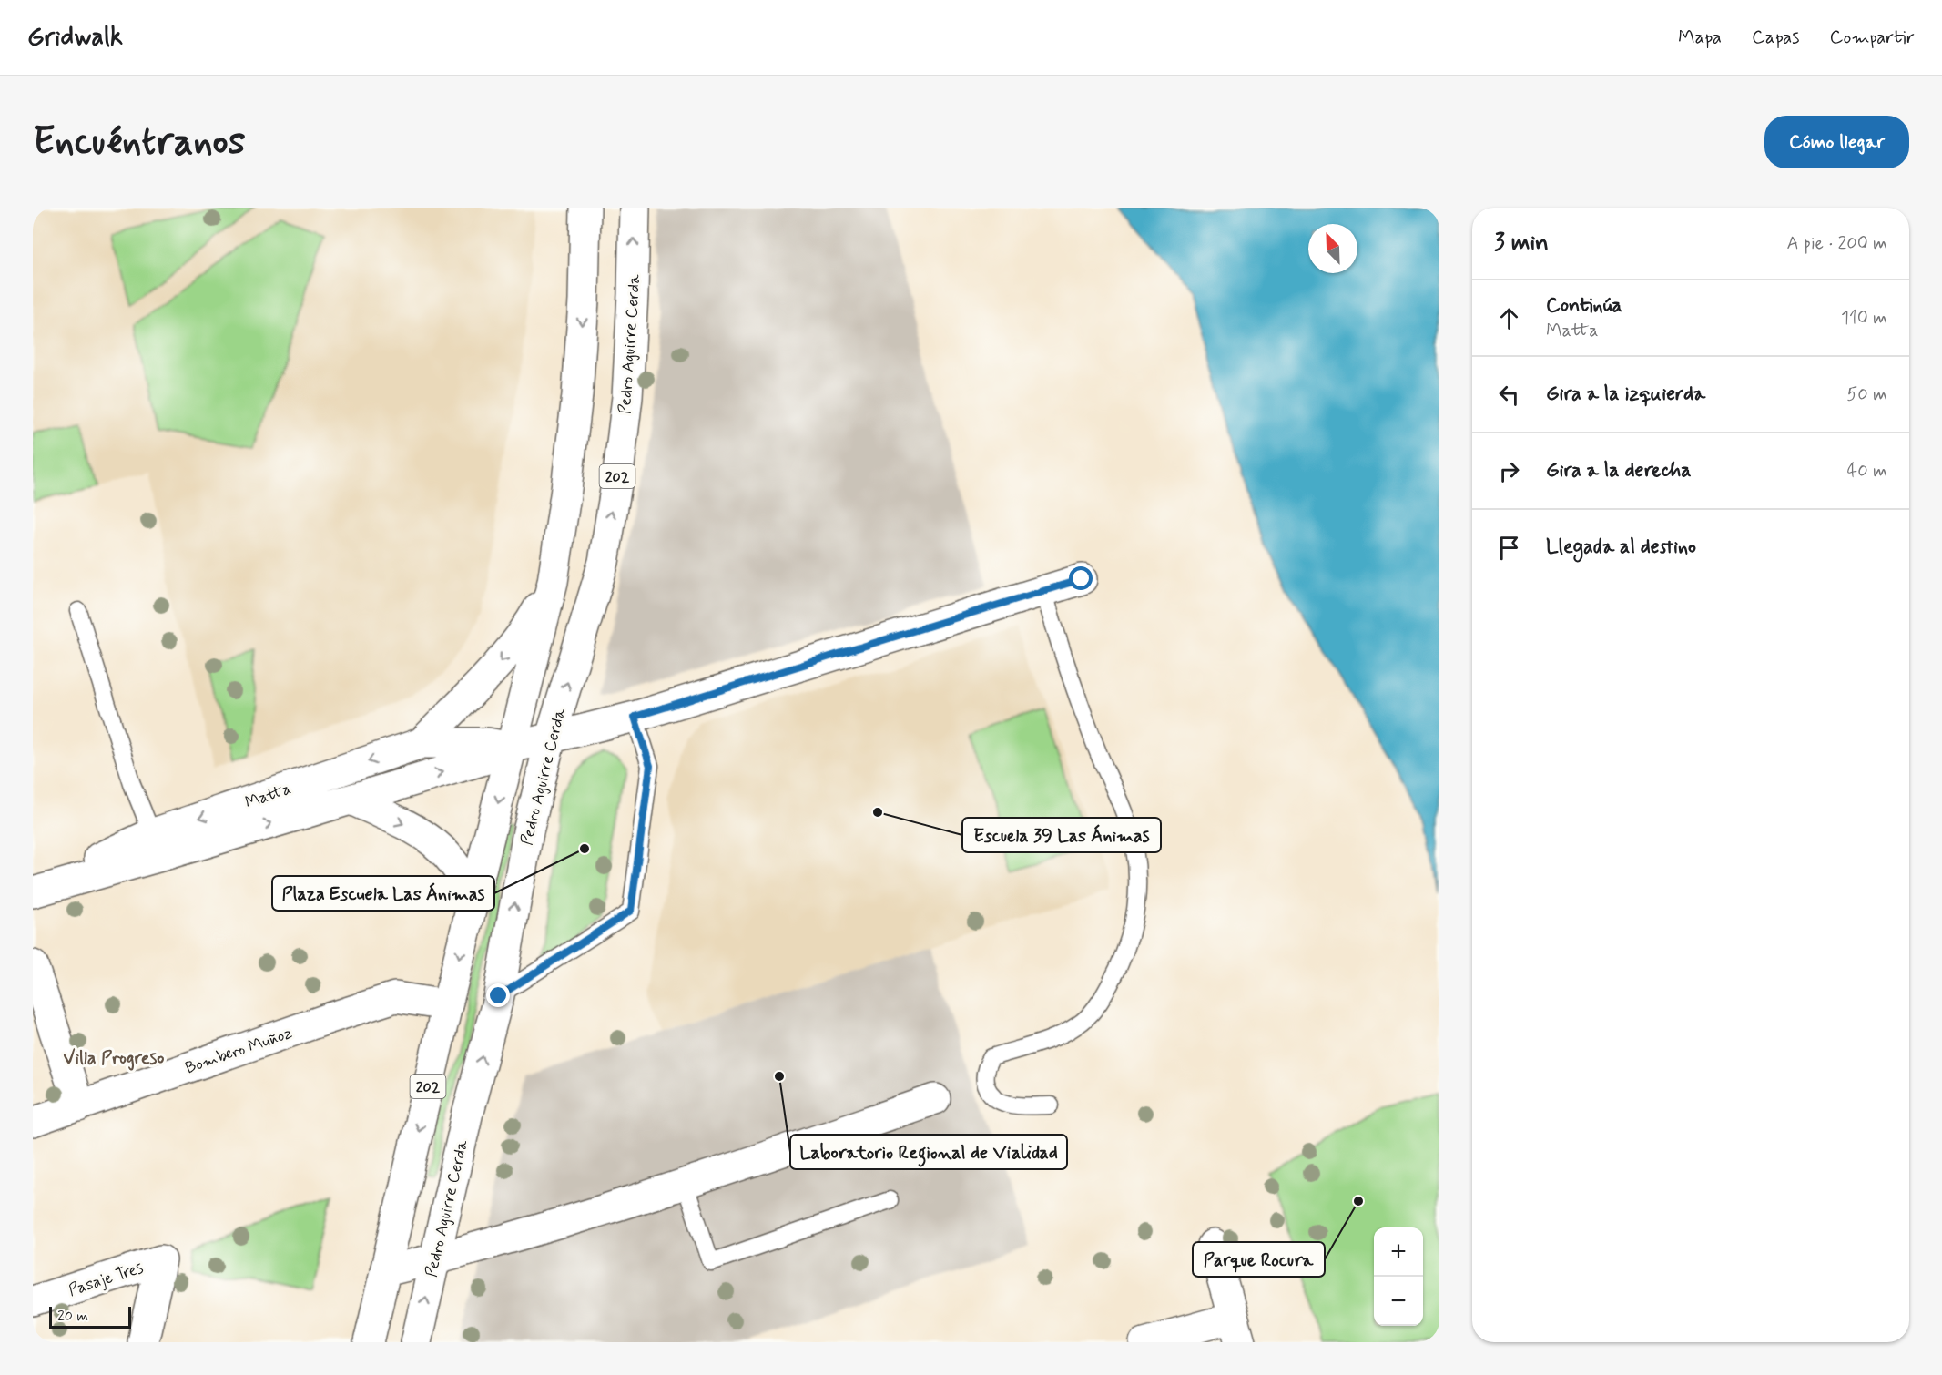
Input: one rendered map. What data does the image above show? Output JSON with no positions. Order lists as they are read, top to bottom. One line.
{"streets":{"main road":["Pedro Aguirre Cerda","202","Matta","Bombero Muñoz","Pasaje Tres"]},"crossings":[["Pedro Aguirre Cerda","Matta"],["202","Matta"],["202","Bombero Muñoz"]],"districts":["Villa Progreso"],"places":["Escuela 39 Las Ánimas","Plaza Escuela Las Ánimas","Laboratorio Regional de Vialidad","Parque Rocura"],"scale_bar":"20 m","north":"top left","page":{"header":"Gridwalk","nav":["Mapa","Capas","Compartir"],"buttons":"Cómo llegar","title":"Encuéntranos","heading":["3 min","A pie · 200 m"],"list":[["Continúa","Matta","110 m"],["Gira a la izquierda","50 m"],["Gira a la derecha","40 m"],"Llegada al destino"],"map_buttons":["+","−"],"scale":"20 m"}}
